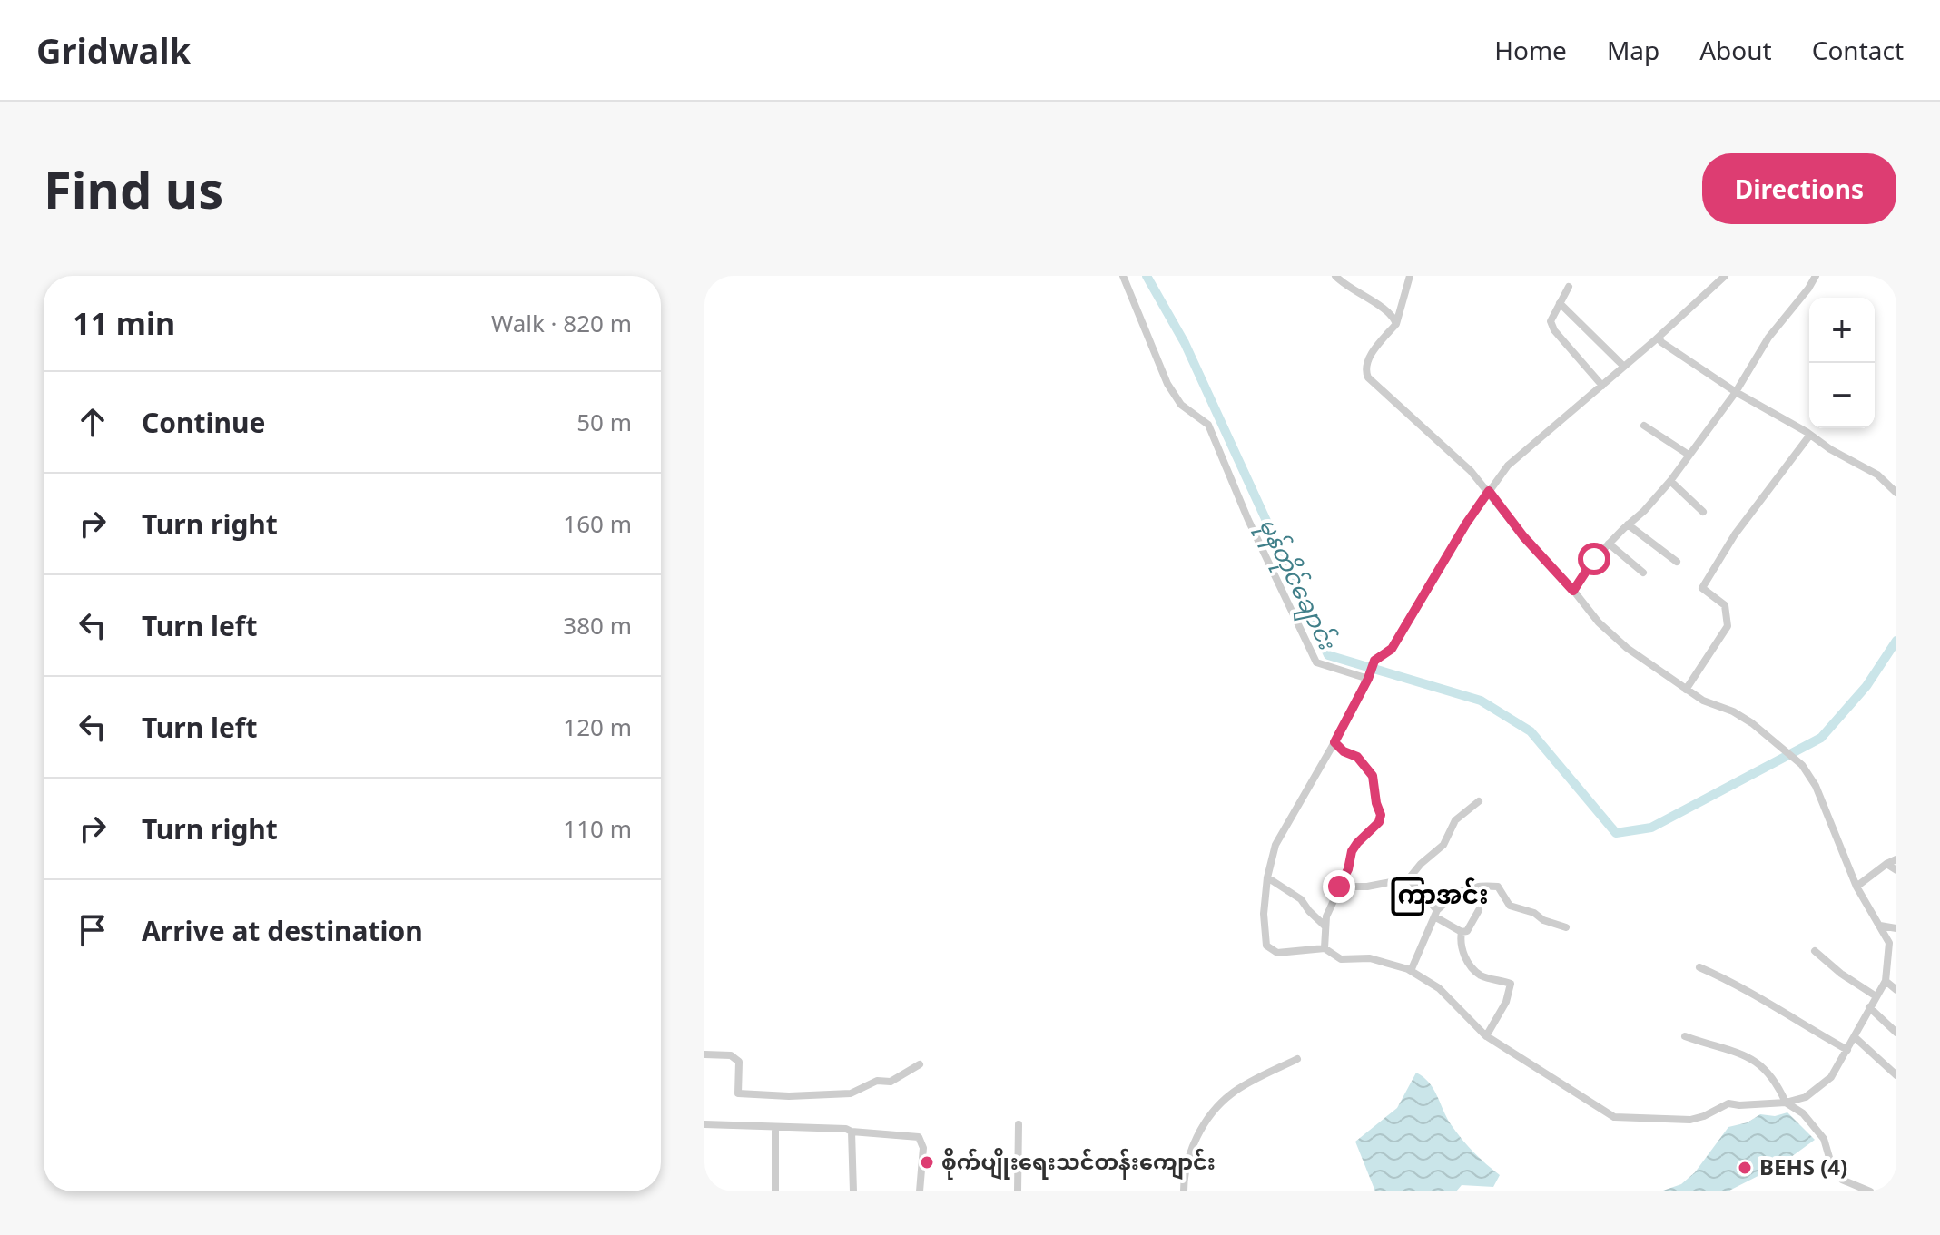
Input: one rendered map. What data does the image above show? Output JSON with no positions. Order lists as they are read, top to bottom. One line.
{"districts":["ကြာအင်း"],"water":["မုန်တိုင်ချောင်း"],"places":["စိုက်ပျိုးရေးသင်တန်းကျောင်း","BEHS (4)"],"page":{"header":"Gridwalk","nav":["Home","Map","About","Contact"],"buttons":"Directions","title":"Find us","heading":["11 min","Walk · 820 m"],"map_buttons":["+","−"],"list":[["Continue","50 m"],["Turn right","160 m"],["Turn left","380 m"],["Turn left","120 m"],["Turn right","110 m"],"Arrive at destination"]}}
